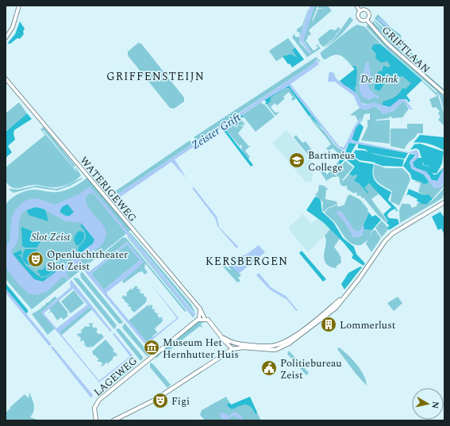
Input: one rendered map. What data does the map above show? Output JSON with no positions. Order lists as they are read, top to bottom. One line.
{"streets":{"main road":["WATERIGEWEG","LAGEWEG"],"street":["GRIFTLAAN"]},"districts":["GRIFFENSTEIJN","KERSBERGEN"],"water":["Zeister Grift"],"parks":["De Brink","Slot Zeist"],"places":{"school or university":["Bartiméus College"],"theatre":["Openluchttheater Slot Zeist","Figi"],"building":["Lommerlust"],"museum":["Museum Het Hernhutter Huis"],"public building":["Politiebureau Zeist"]},"north":"right"}
